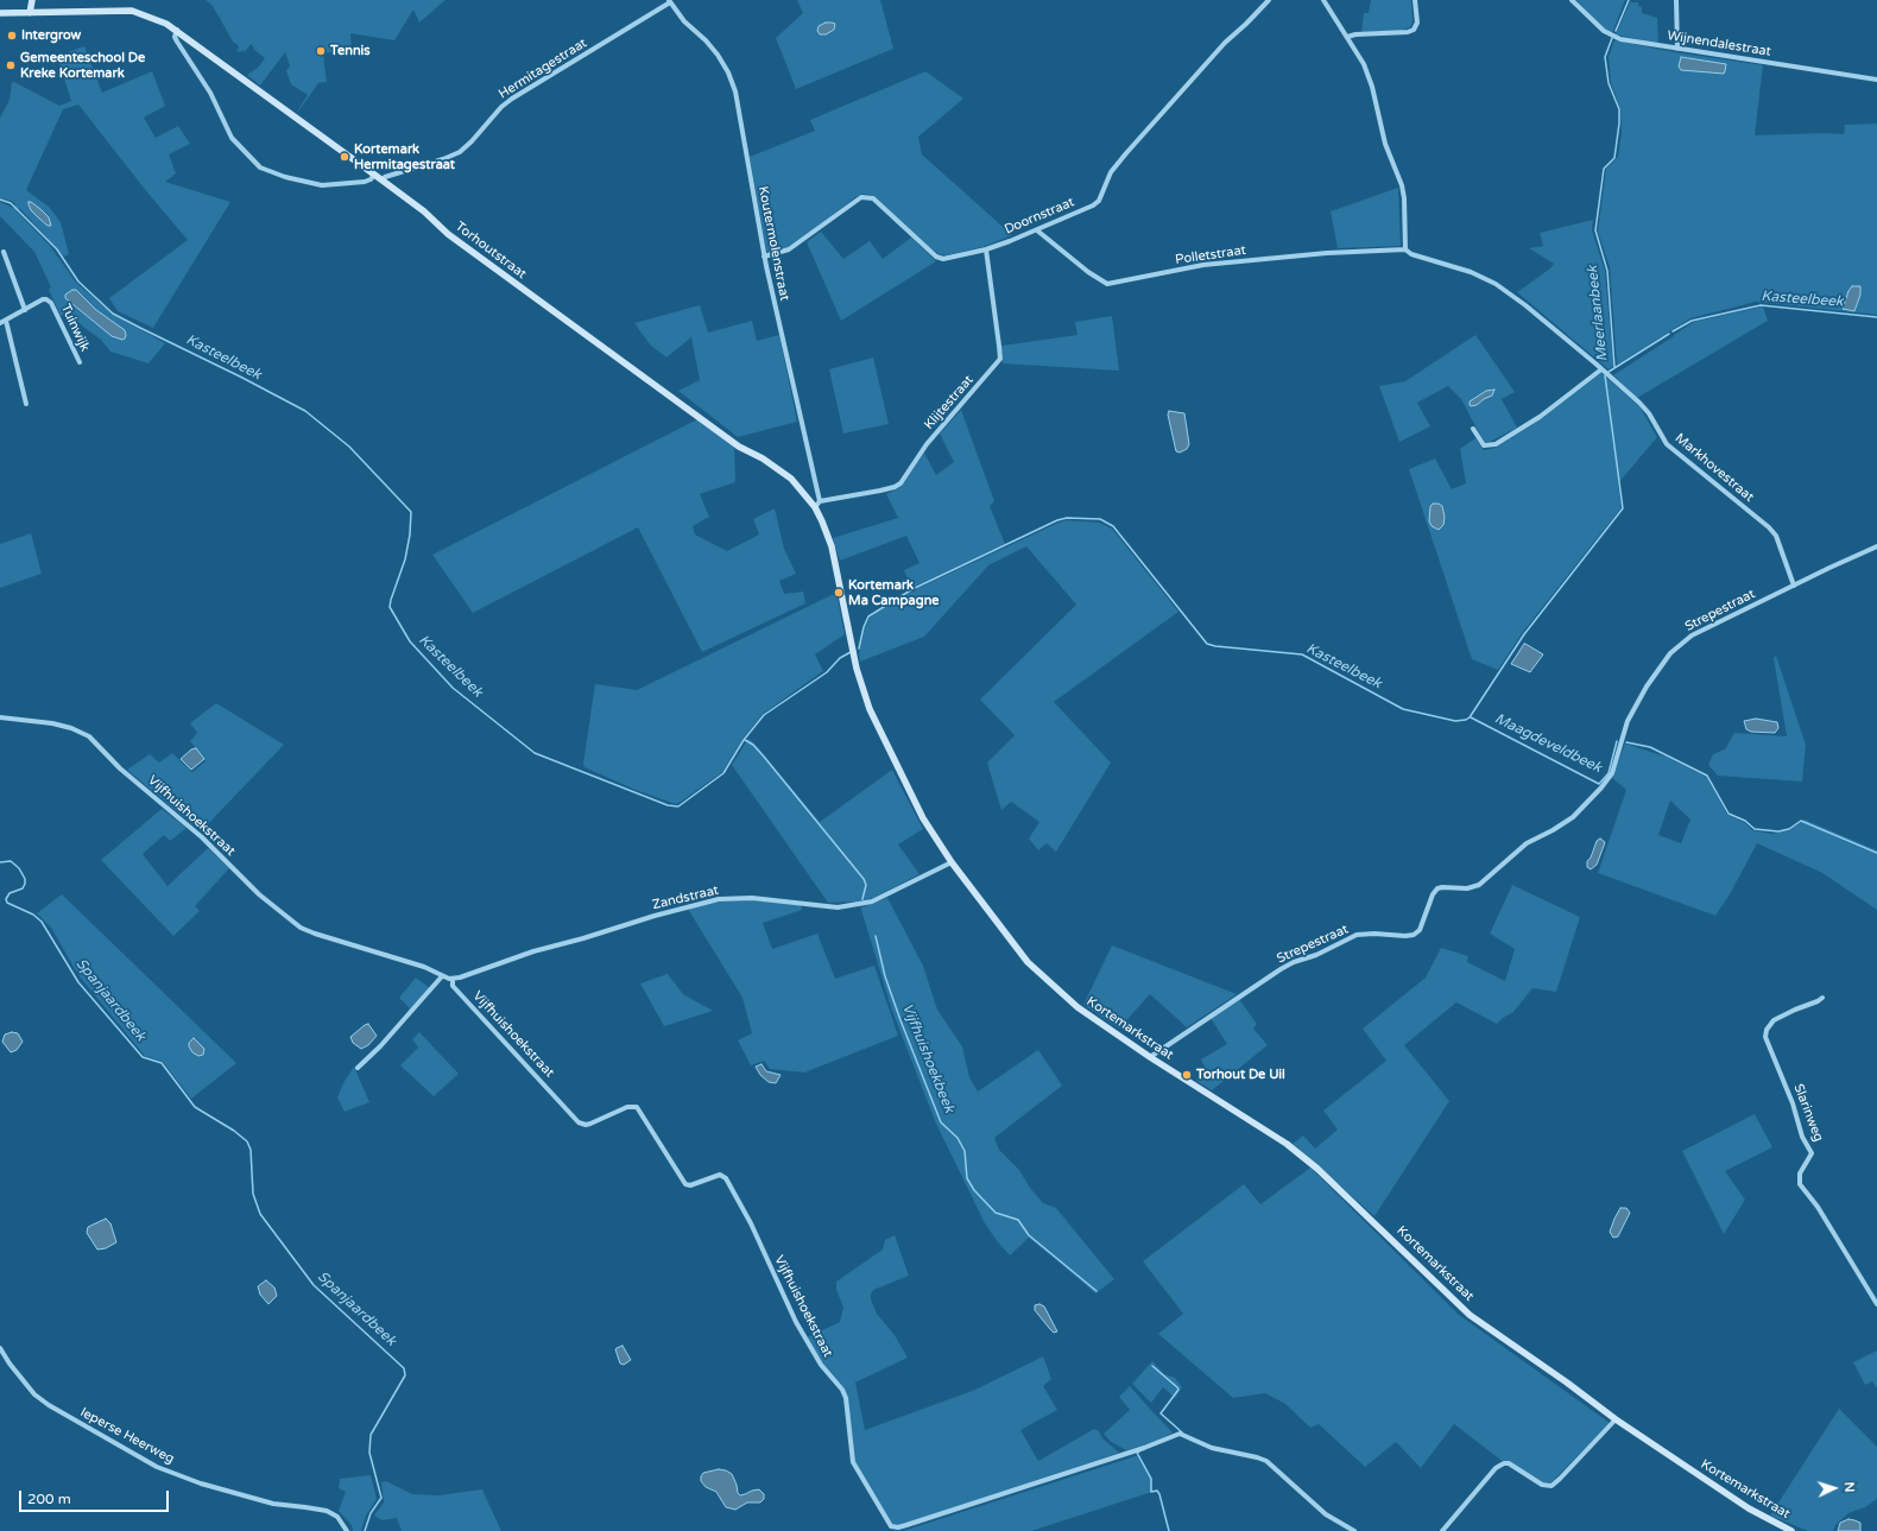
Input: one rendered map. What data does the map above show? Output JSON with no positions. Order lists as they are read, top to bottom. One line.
{"streets":{"street":["Wijnendalestraat","Hermitagestraat","Doornstraat","Koutermolenstraat","Torhoutstraat","Polletstraat","Tuinwijk","Klijtestraat","Markhovestraat","Strepestraat","Vijfhuishoekstraat","Zandstraat","Kortemarkstraat","Slarinweg","Ieperse Heerweg"]},"crossings":[["Hermitagestraat","Koutermolenstraat"],["Hermitagestraat","Torhoutstraat"],["Doornstraat","Koutermolenstraat"],["Doornstraat","Polletstraat"],["Doornstraat","Klijtestraat"],["Koutermolenstraat","Torhoutstraat"],["Koutermolenstraat","Klijtestraat"],["Torhoutstraat","Klijtestraat"],["Torhoutstraat","Kortemarkstraat"],["Polletstraat","Markhovestraat"],["Markhovestraat","Strepestraat"],["Strepestraat","Kortemarkstraat"],["Vijfhuishoekstraat","Zandstraat"],["Zandstraat","Kortemarkstraat"]],"water":["Kasteelbeek","Meerlaanbeek","Maagdeveldbeek","Spanjaardbeek","Vijfhuishoekbeek"],"places":["Intergrow","Tennis","Gemeenteschool De Kreke Kortemark","Kortemark Hermitagestraat","Kortemark Ma Campagne","Torhout De Uil"],"scale_bar":"200 m","north":"right"}
